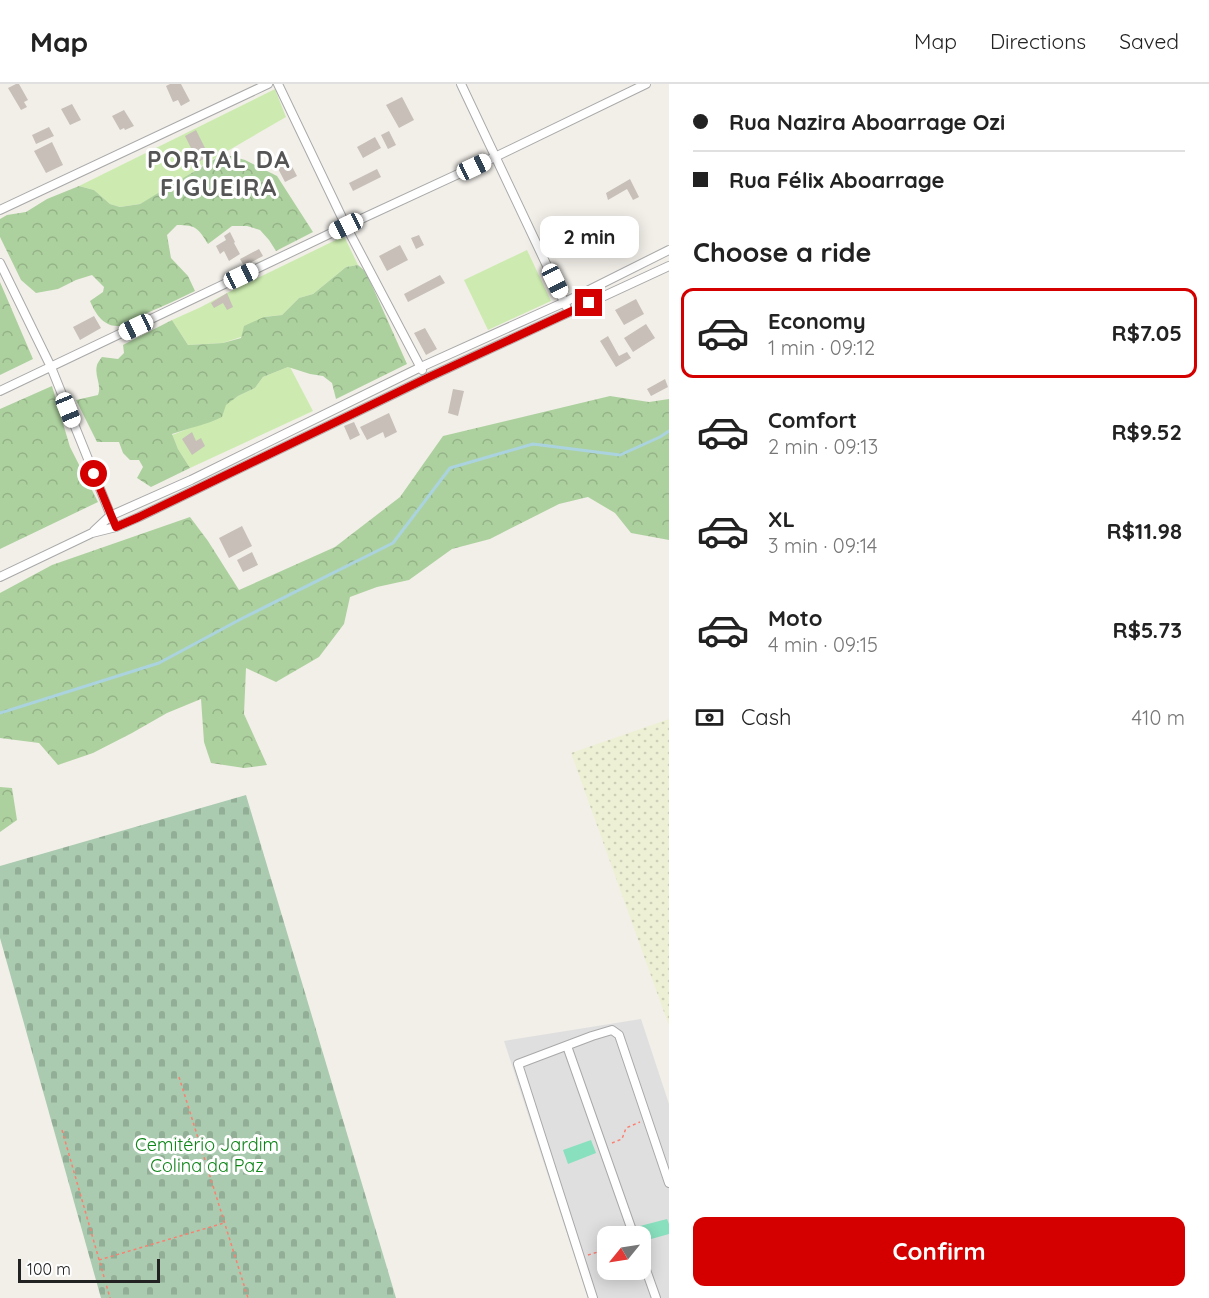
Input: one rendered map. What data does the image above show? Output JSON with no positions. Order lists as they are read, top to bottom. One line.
{"districts":["PORTAL DA FIGUEIRA"],"parks":["Cemitério Jardim Colina da Paz"],"scale_bar":"100 m","north":"bottom left","page":{"header":"Map","nav":["Map","Directions","Saved"],"banner":["Rua Nazira Aboarrage Ozi","Rua Félix Aboarrage"],"bubble":"2 min","heading":"Choose a ride","list":[{"name":"Economy","note":"1 min · 09:12","value":"R$7.05"},{"name":"Comfort","note":"2 min · 09:13","value":"R$9.52"},{"name":"XL","note":"3 min · 09:14","value":"R$11.98"},{"name":"Moto","note":"4 min · 09:15","value":"R$5.73"}],"pay":["Cash","410 m"],"buttons":"Confirm","scale":"100 m"}}
